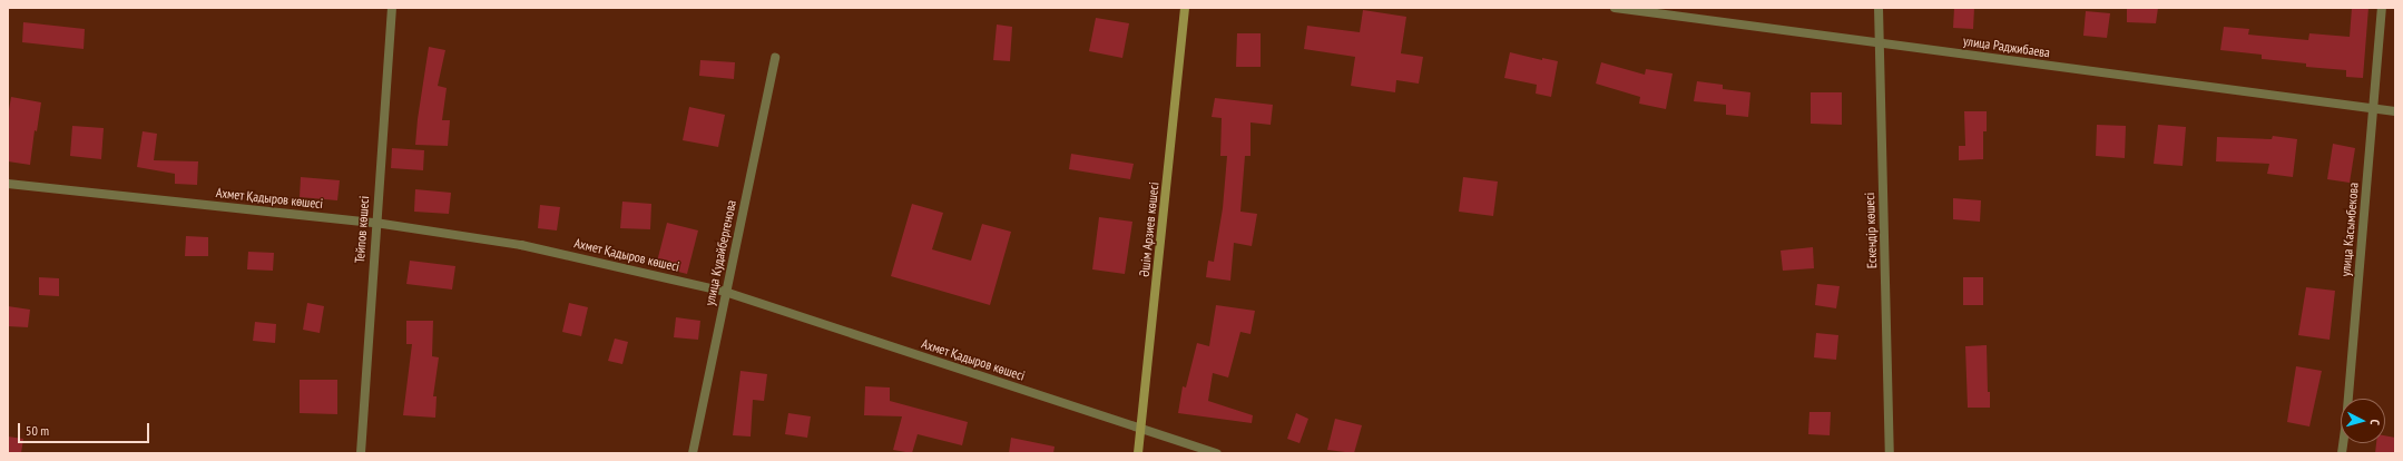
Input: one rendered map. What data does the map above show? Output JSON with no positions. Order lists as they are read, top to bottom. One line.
{"streets":{"street":["улица Раджибаева","Ахмет Қадыров көшесі","Тейпов көшесі","Әшім Арзиев көшесі","улица Касымбекова","Ескендір көшесі","улица Кудайбергенова"]},"crossings":[["улица Раджибаева","улица Касымбекова"],["улица Раджибаева","Ескендір көшесі"],["Ахмет Қадыров көшесі","Тейпов көшесі"],["Ахмет Қадыров көшесі","Әшім Арзиев көшесі"],["Ахмет Қадыров көшесі","улица Кудайбергенова"]],"scale_bar":"50 m","north":"right"}
